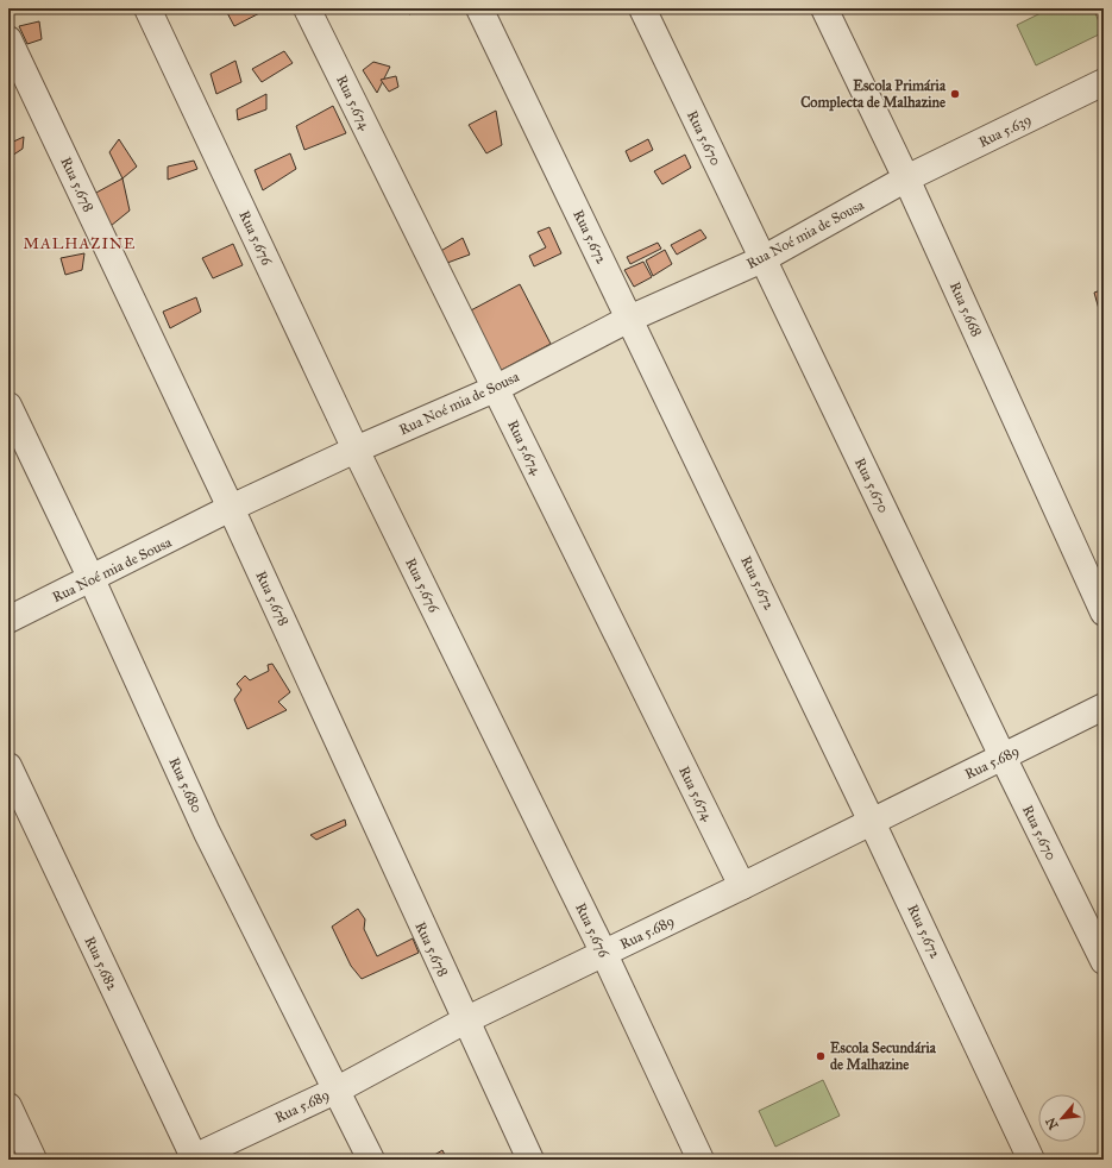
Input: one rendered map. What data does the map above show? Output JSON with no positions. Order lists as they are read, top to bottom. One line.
{"streets":{"street":["Rua 5.674","Rua 5.639","Rua 5.670","Rua 5.678","Rua Noé mia de Sousa","Rua 5.672","Rua 5.676","Rua 5.668","Rua 5.689","Rua 5.680","Rua 5.682"]},"crossings":[["Rua 5.674","Rua Noé mia de Sousa"],["Rua 5.674","Rua 5.689"],["Rua 5.639","Rua Noé mia de Sousa"],["Rua 5.639","Rua 5.668"],["Rua 5.670","Rua Noé mia de Sousa"],["Rua 5.670","Rua 5.689"],["Rua 5.678","Rua Noé mia de Sousa"],["Rua 5.678","Rua 5.689"],["Rua Noé mia de Sousa","Rua 5.672"],["Rua Noé mia de Sousa","Rua 5.676"],["Rua Noé mia de Sousa","Rua 5.668"],["Rua Noé mia de Sousa","Rua 5.680"],["Rua 5.672","Rua 5.689"],["Rua 5.676","Rua 5.689"],["Rua 5.689","Rua 5.680"],["Rua 5.689","Rua 5.682"]],"districts":["MALHAZINE"],"places":["Escola Primária Complecta de Malhazine","Escola Secundária de Malhazine"],"north":"bottom left"}
